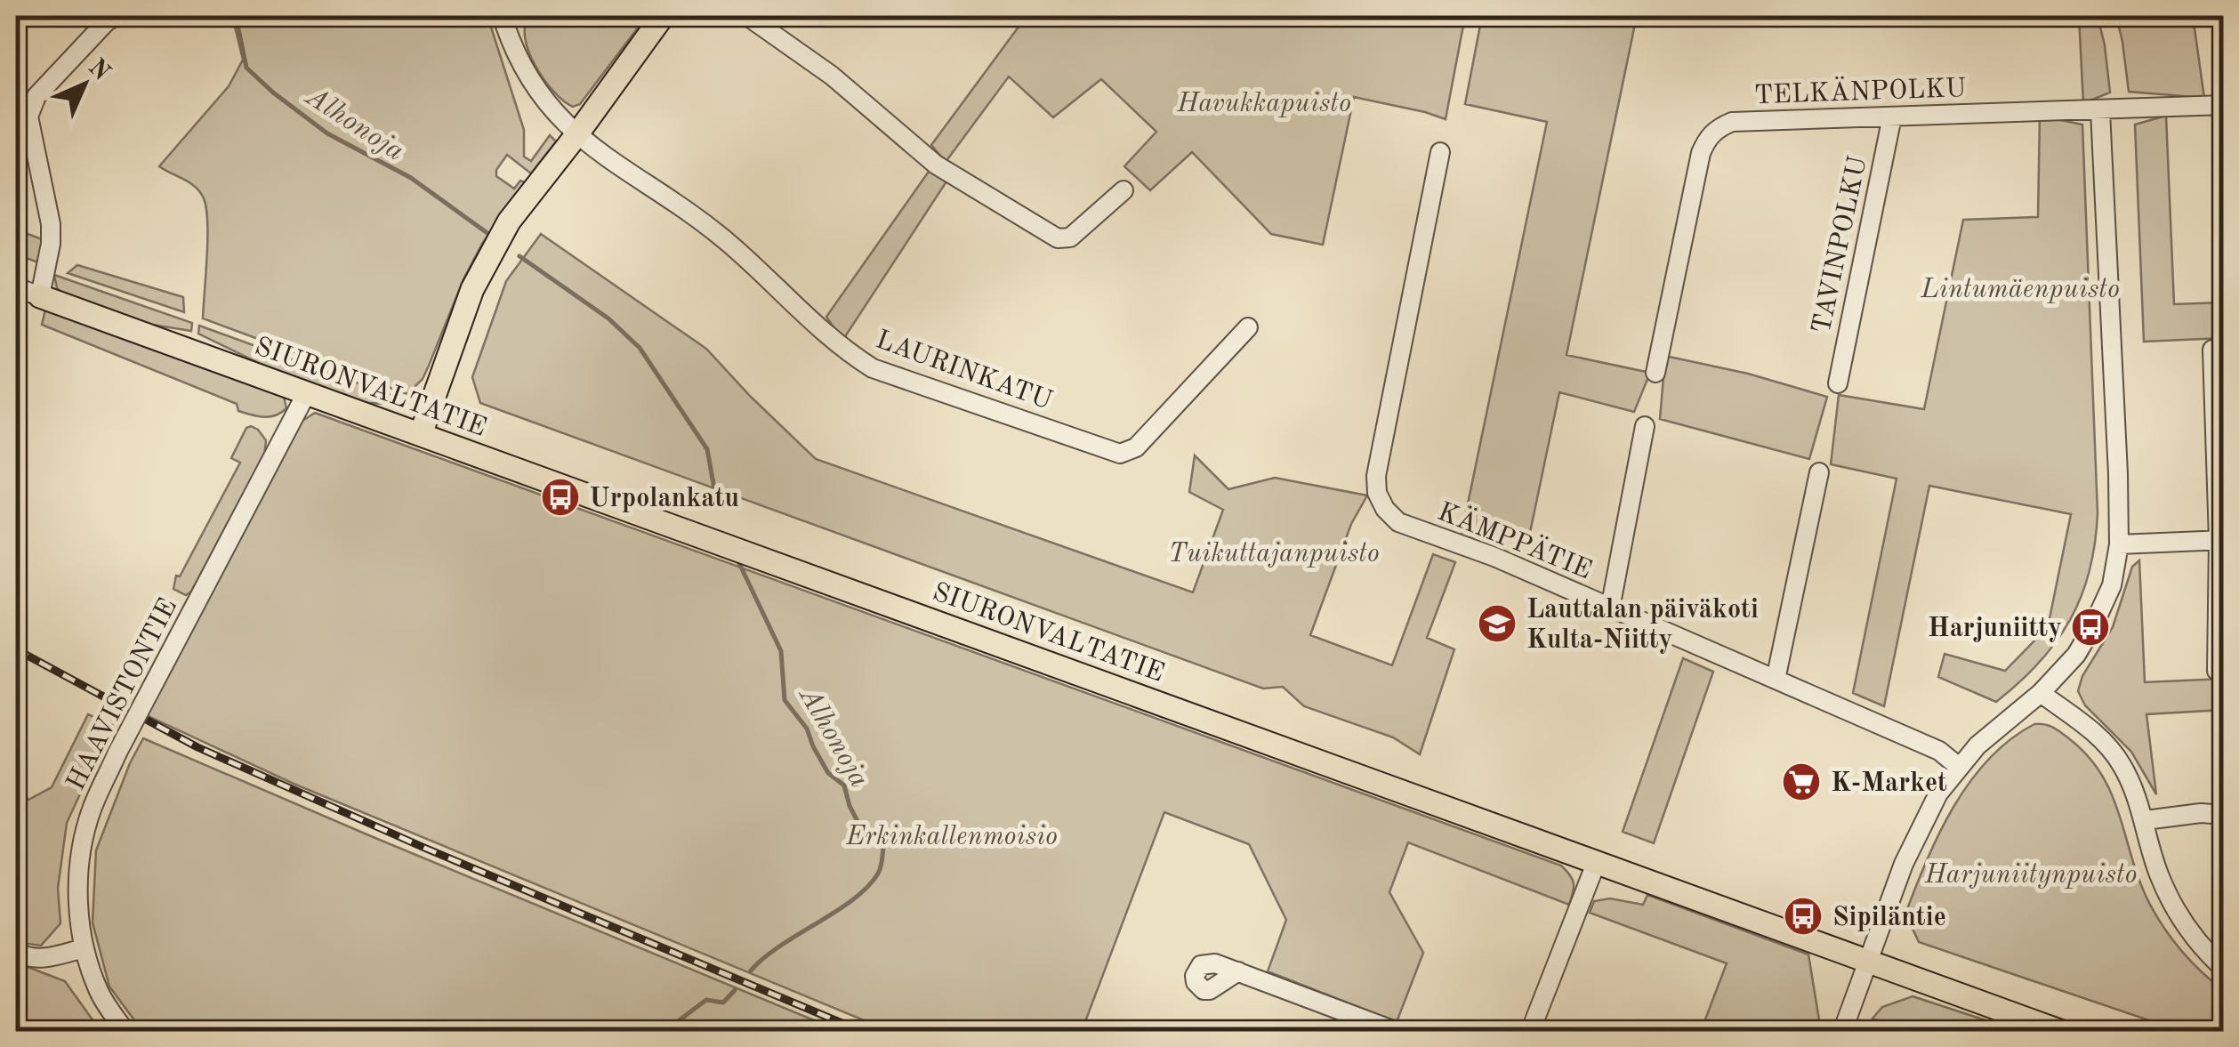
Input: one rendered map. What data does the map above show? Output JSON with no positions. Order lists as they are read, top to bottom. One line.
{"streets":{"main road":["SIURONVALTATIE"],"street":["TELKÄNPOLKU","TAVINPOLKU","LAURINKATU","KÄMPPÄTIE","HAAVISTONTIE"]},"crossings":[["TELKÄNPOLKU","TAVINPOLKU"],["SIURONVALTATIE","HAAVISTONTIE"]],"water":["Alhonoja"],"parks":["Havukkapuisto","Lintumäenpuisto","Tuikuttajanpuisto","Erkinkallenmoisio","Harjuniitynpuisto"],"places":{"bus stop":["Urpolankatu","Harjuniitty","Sipiläntie"],"school or university":["Lauttalan päiväkoti Kulta-Niitty"],"supermarket":["K-Market"]},"north":"top right"}
